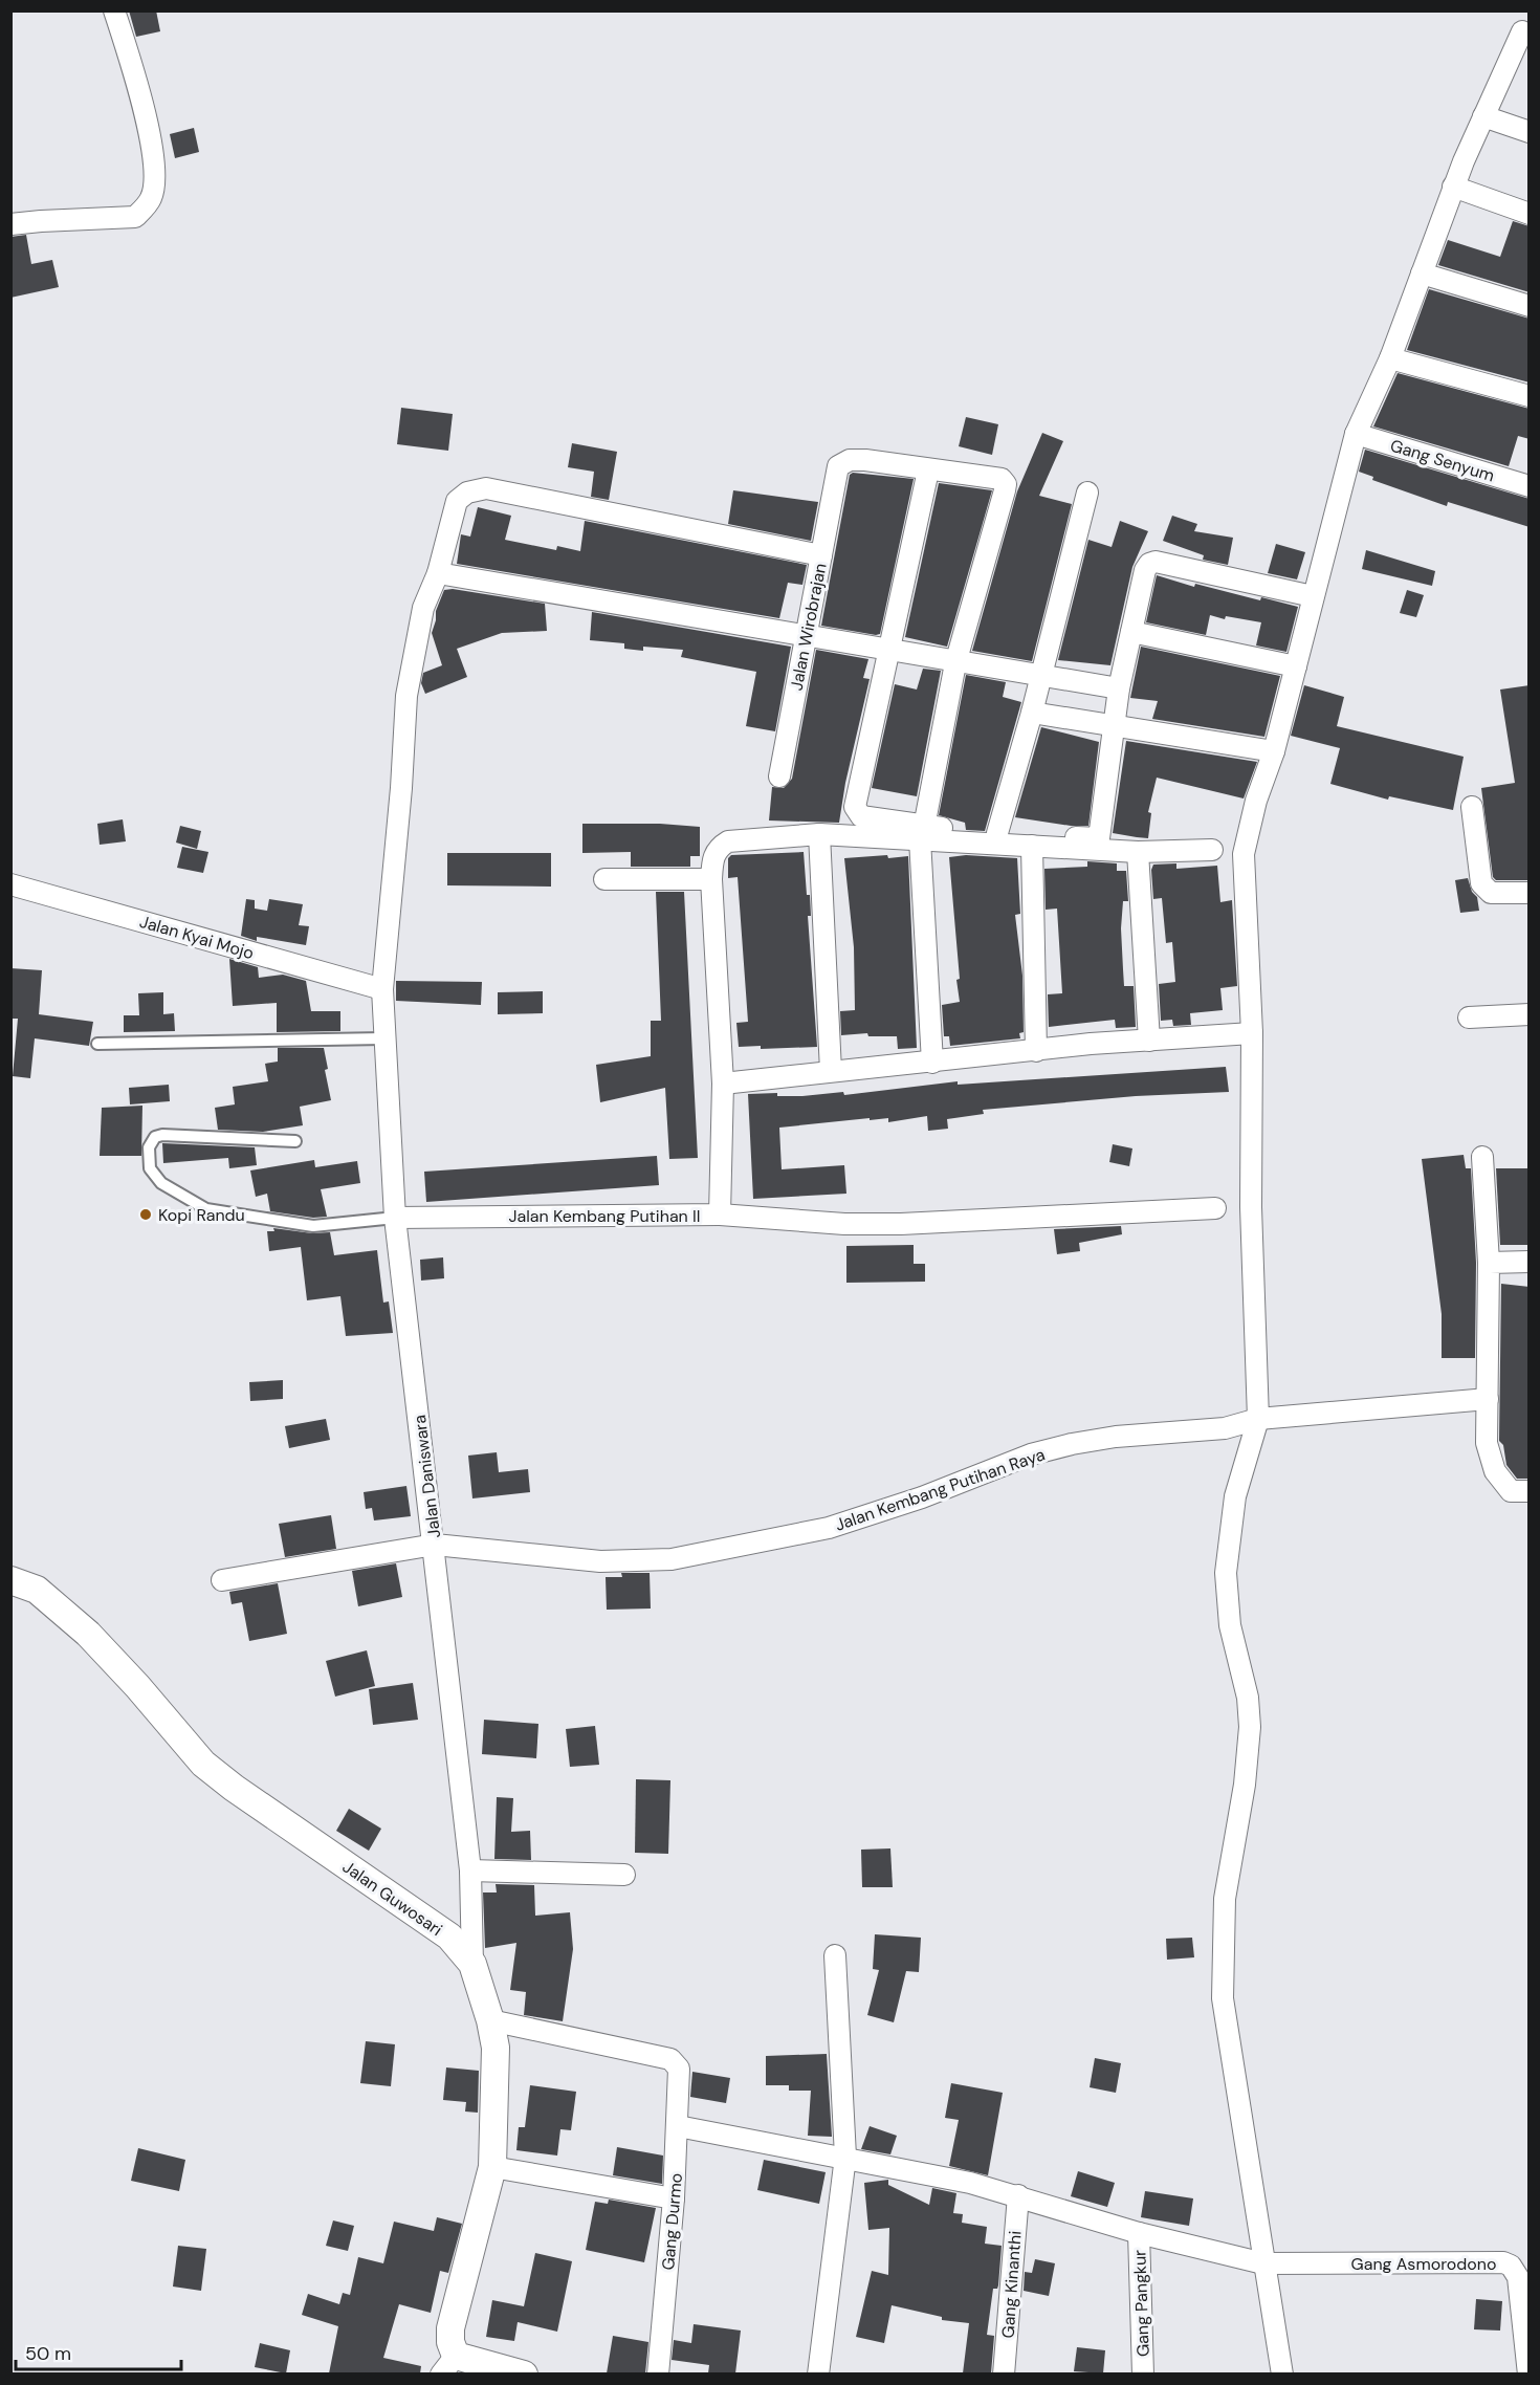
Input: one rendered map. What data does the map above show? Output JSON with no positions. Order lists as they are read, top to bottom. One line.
{"streets":{"street":["Gang Senyum","Jalan Wirobrajan","Jalan Kyai Mojo","Jalan Kembang Putihan II","Jalan Daniswara","Jalan Kembang Putihan Raya","Jalan Guwosari","Gang Durmo","Gang Asmorodono","Gang Kinanthi","Gang Pangkur"]},"crossings":[["Jalan Wirobrajan","Jalan Daniswara"],["Jalan Kyai Mojo","Jalan Daniswara"],["Jalan Kembang Putihan II","Jalan Daniswara"],["Jalan Daniswara","Jalan Kembang Putihan Raya"],["Jalan Daniswara","Jalan Guwosari"],["Jalan Guwosari","Gang Durmo"],["Gang Durmo","Gang Asmorodono"],["Gang Asmorodono","Gang Kinanthi"],["Gang Asmorodono","Gang Pangkur"]],"places":["Kopi Randu"],"scale_bar":"50 m"}
